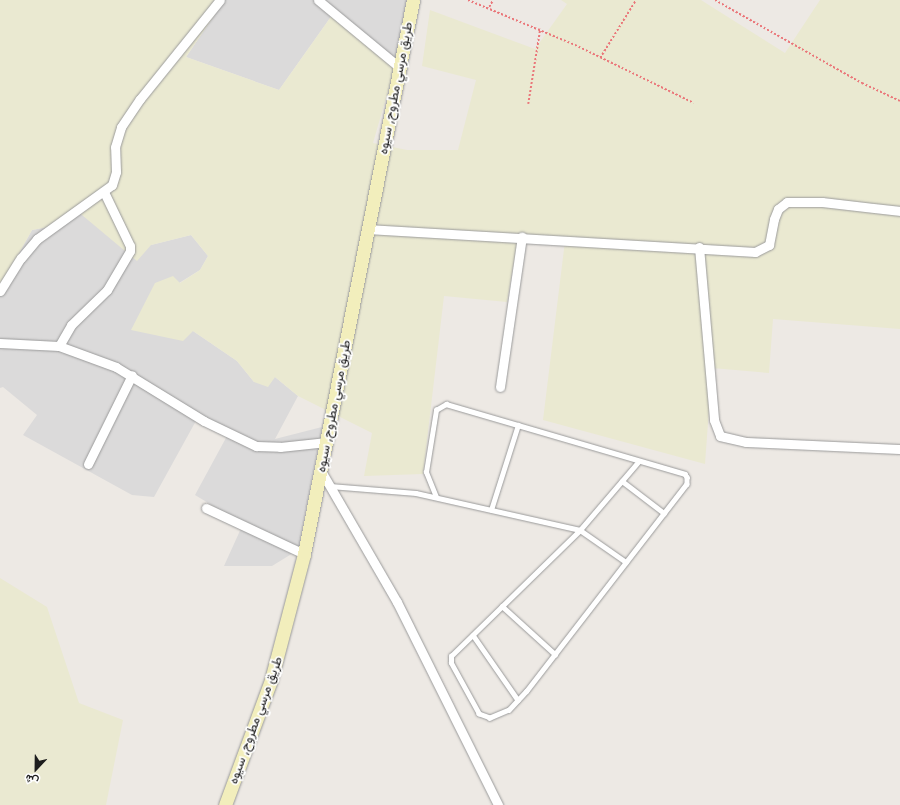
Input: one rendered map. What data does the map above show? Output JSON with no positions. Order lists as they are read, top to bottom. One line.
{"streets":{"street":["طريق مرسي مطروح, سيوه"]},"north":"bottom"}
